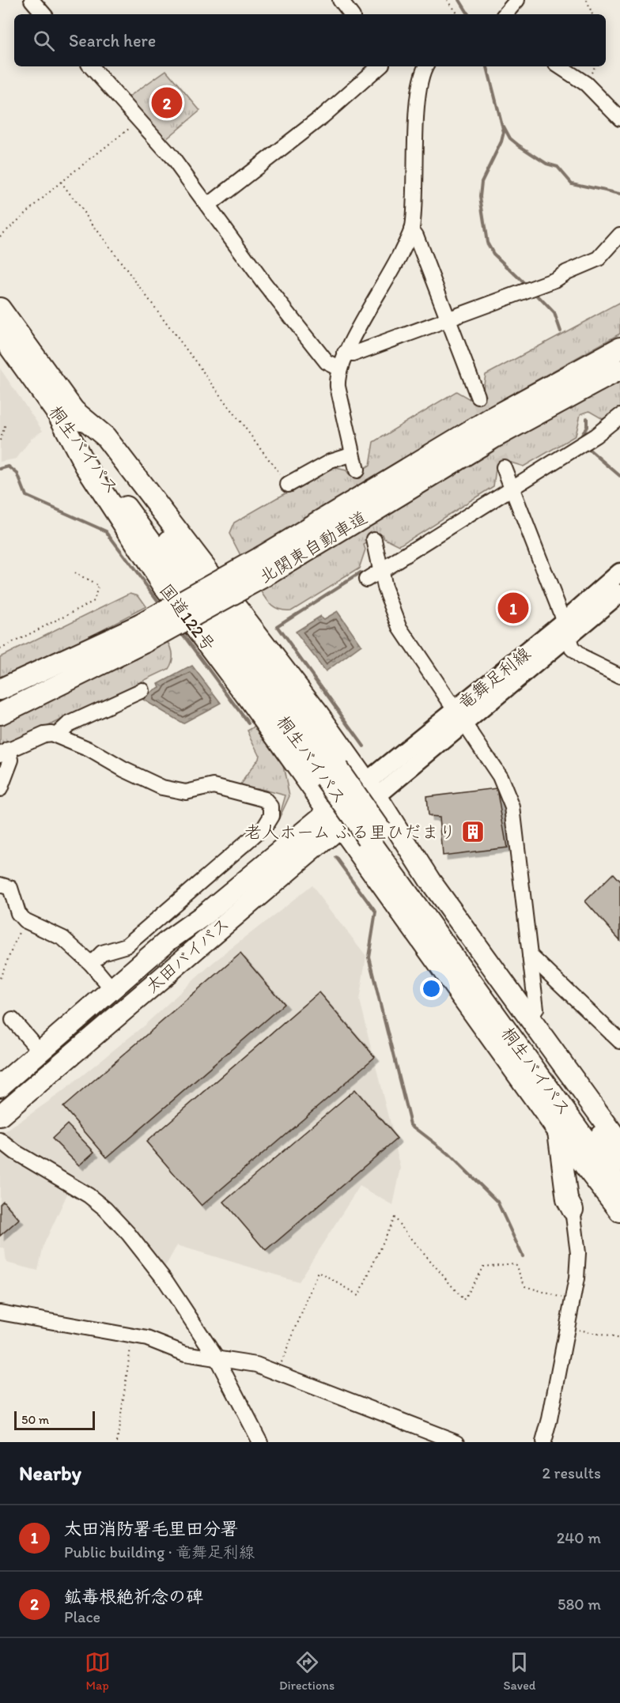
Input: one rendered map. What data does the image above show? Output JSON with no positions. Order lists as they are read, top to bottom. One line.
{"streets":{"highway":["桐生バイパス","北関東自動車道","国道122号","太田バイパス"],"main road":["竜舞足利線"]},"crossings":[["桐生バイパス","国道122号"],["国道122号","太田バイパス"],["竜舞足利線","太田バイパス"]],"places":{"building":["老人ホーム ふる里ひだまり"]},"scale_bar":"50 m","page":{"search":"Search here","pins":["2","1"],"scale":"50 m","heading":["Nearby","2 results"],"list":[{"mark":"1","name":"太田消防署毛里田分署","note":"Public building · 竜舞足利線","value":"240 m"},{"mark":"2","name":"鉱毒根絶祈念の碑","note":"Place","value":"580 m"}],"nav":["Map","Directions","Saved"]}}
